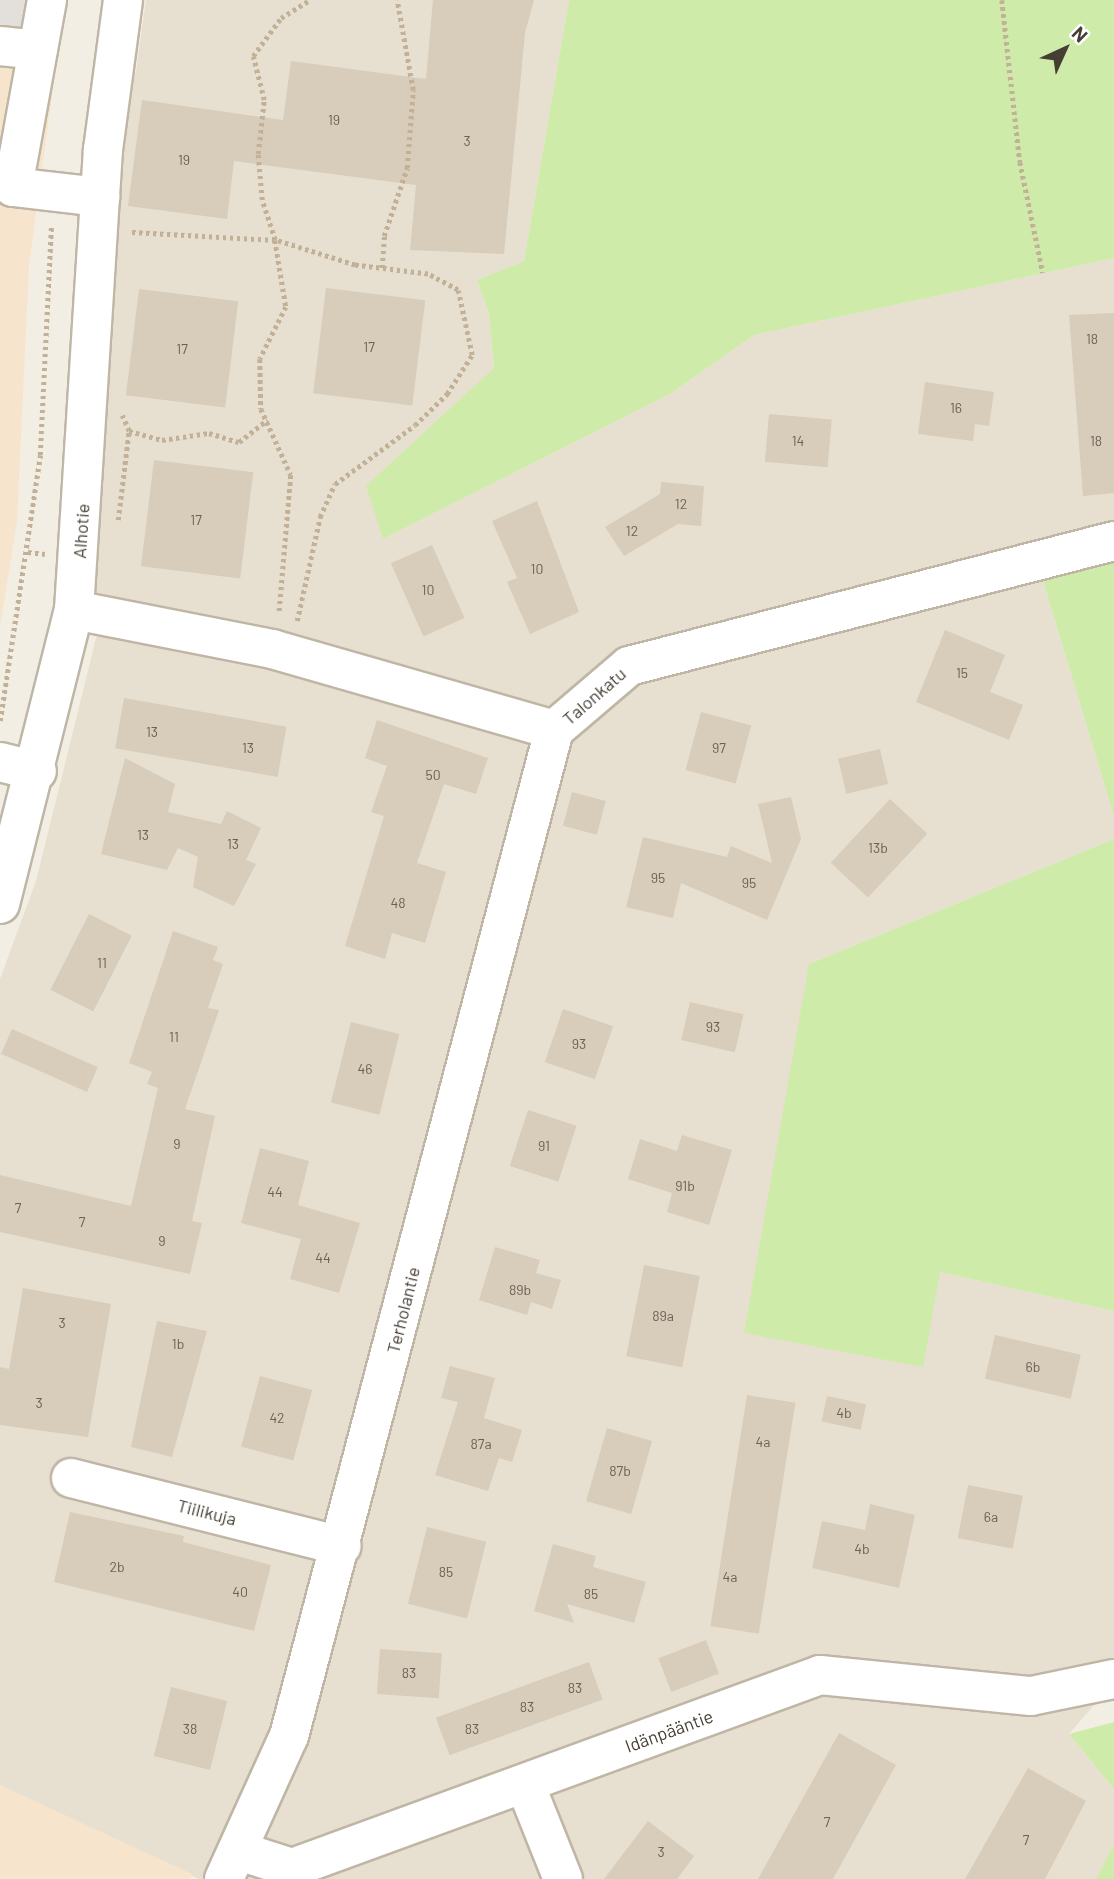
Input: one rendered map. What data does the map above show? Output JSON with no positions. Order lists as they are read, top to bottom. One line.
{"streets":{"street":["Alhotie","Talonkatu","Terholantie","Tiilikuja","Idänpääntie"]},"crossings":[["Alhotie","Talonkatu"],["Talonkatu","Terholantie"],["Terholantie","Tiilikuja"],["Terholantie","Idänpääntie"]],"house_numbers":["19","3","19","18","17","17","16","14","18","12","17","12","10","10","15","13","13","97","50","13","13","13b","95","95","48","11","93","11","93","46","9","91","91b","44","7","7","9","44","89b","89a","3","1b","6b","3","4b","42","4a","87a","87b","6a","4b","2b","85","4a","40","85","83","83","83","38","83","7","7","3"],"north":"top right"}
